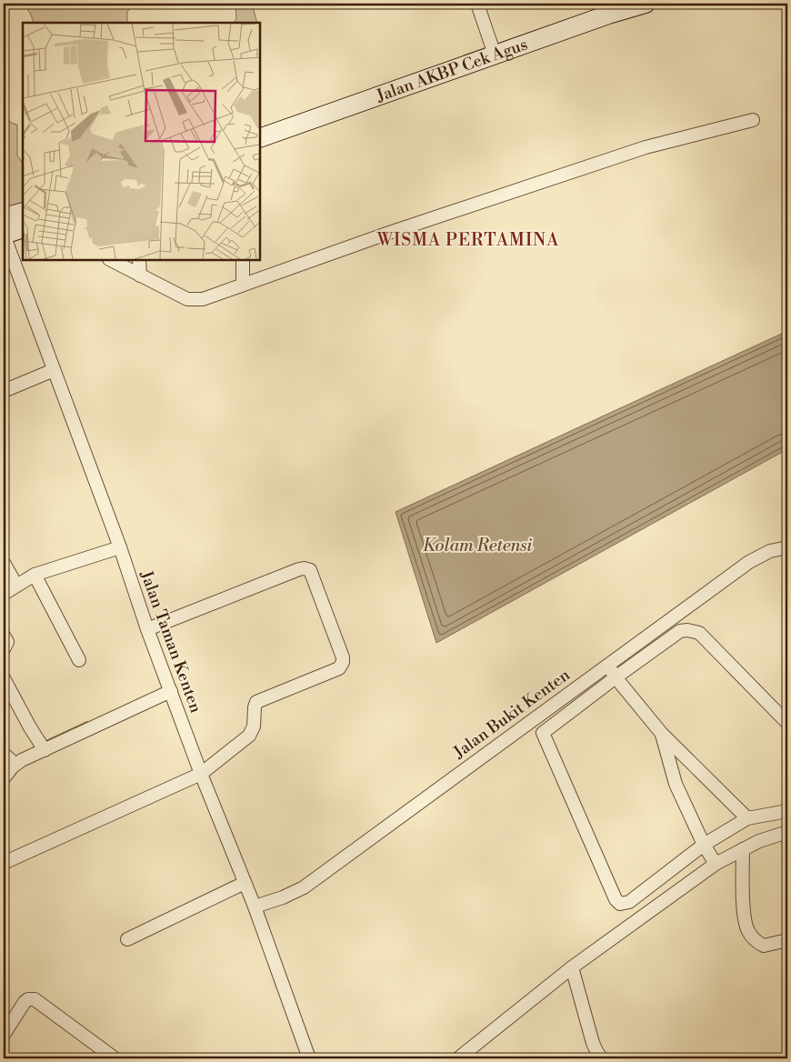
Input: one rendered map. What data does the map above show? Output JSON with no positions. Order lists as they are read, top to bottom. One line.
{"streets":{"main road":["Jalan AKBP Cek Agus"],"street":["Jalan Taman Kenten","Jalan Bukit Kenten"]},"crossings":[["Jalan Taman Kenten","Jalan Bukit Kenten"]],"districts":["WISMA PERTAMINA"],"water":["Kolam Retensi"]}
